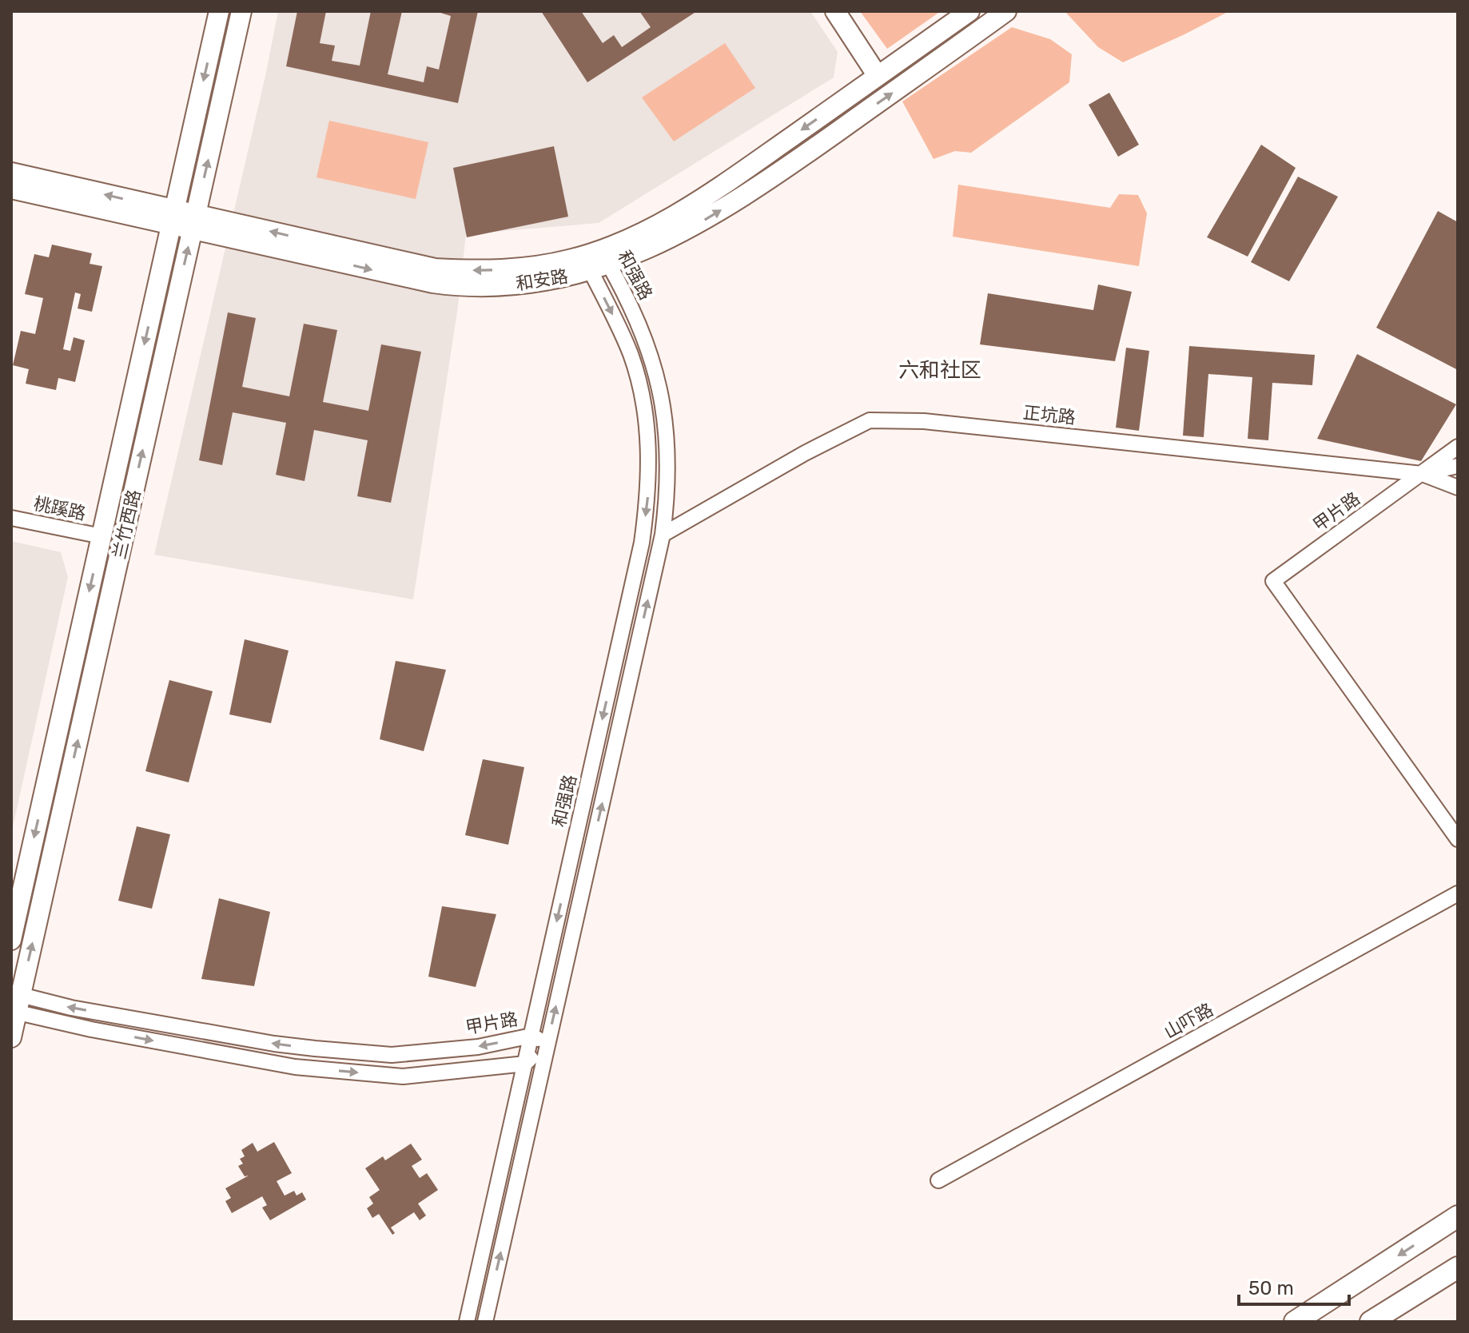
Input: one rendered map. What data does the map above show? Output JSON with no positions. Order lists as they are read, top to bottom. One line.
{"streets":{"street":["和强路","和安路","正坑路","桃蹊路","甲片路","兰竹西路","山吓路"]},"crossings":[["和强路","和安路"],["和强路","正坑路"],["和强路","甲片路"],["和安路","兰竹西路"],["正坑路","甲片路"],["桃蹊路","兰竹西路"],["甲片路","兰竹西路"]],"districts":["六和社区"],"scale_bar":"50 m"}
